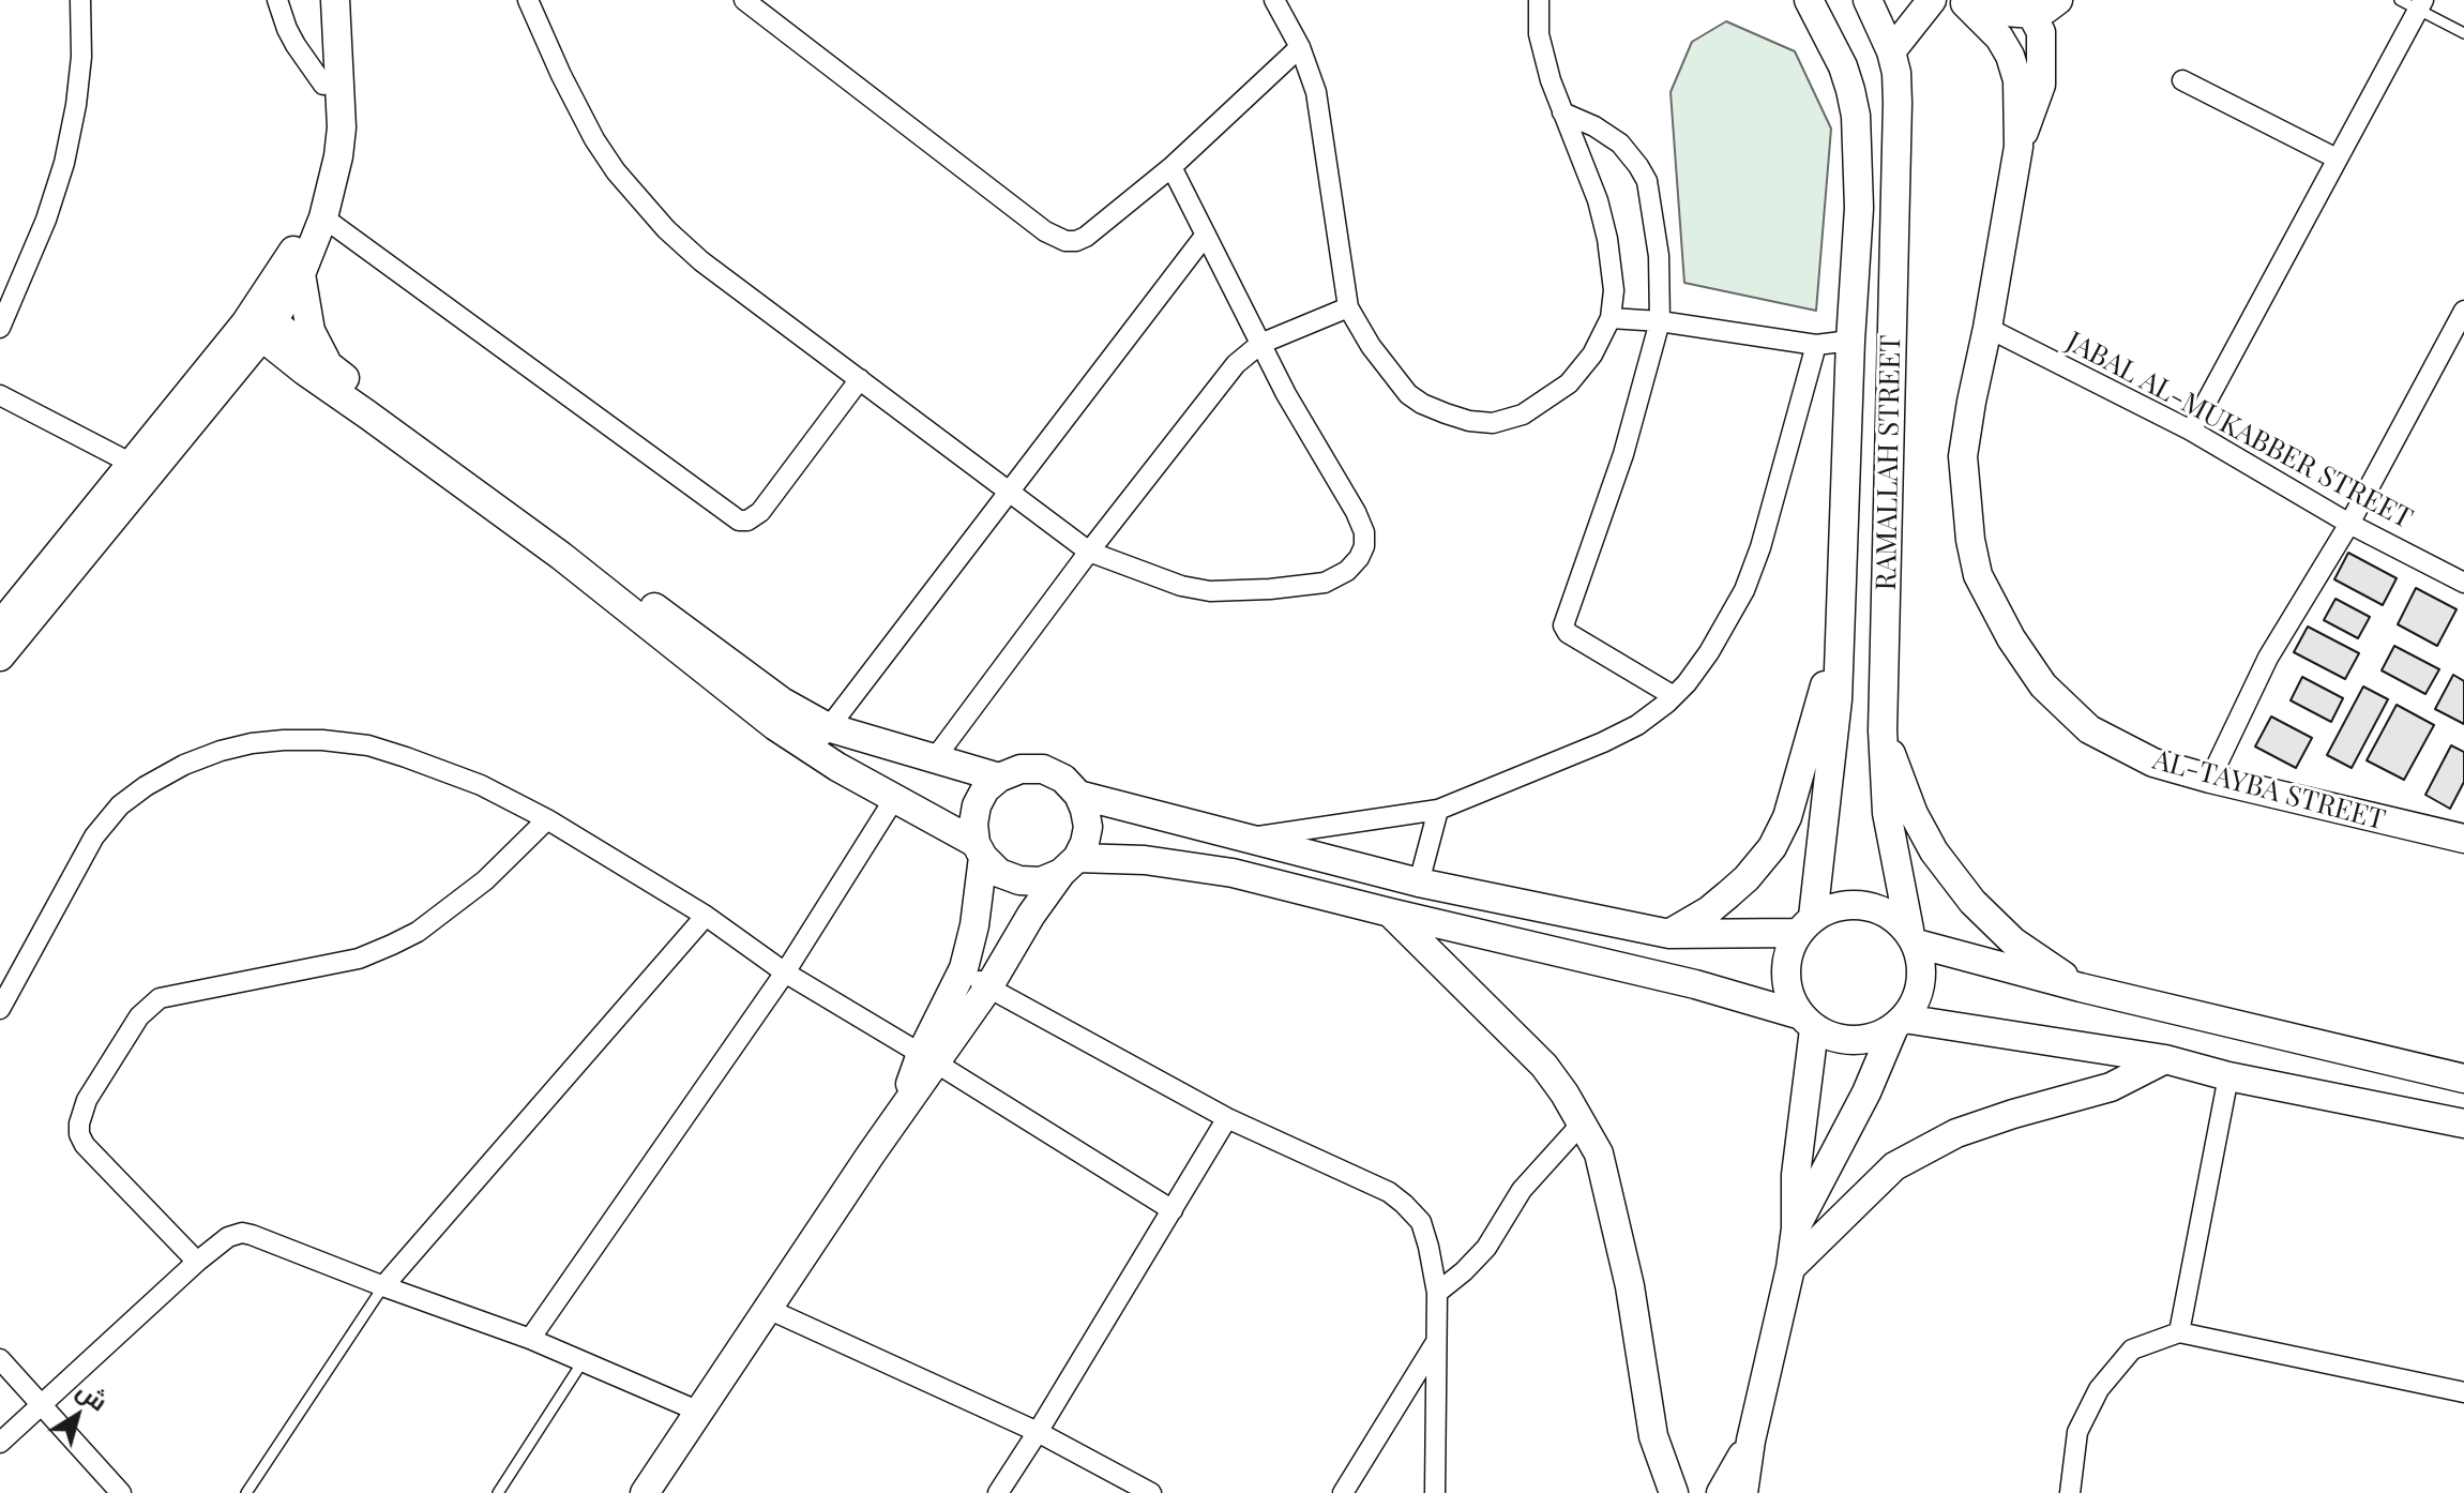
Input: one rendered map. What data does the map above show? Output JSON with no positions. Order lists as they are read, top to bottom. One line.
{"streets":{"street":["JABAL AL-MUKABBER STREET","RAMALLAH STREET","AL-TAYBA STREET"]},"crossings":[["JABAL AL-MUKABBER STREET","AL-TAYBA STREET"]],"north":"top right"}
